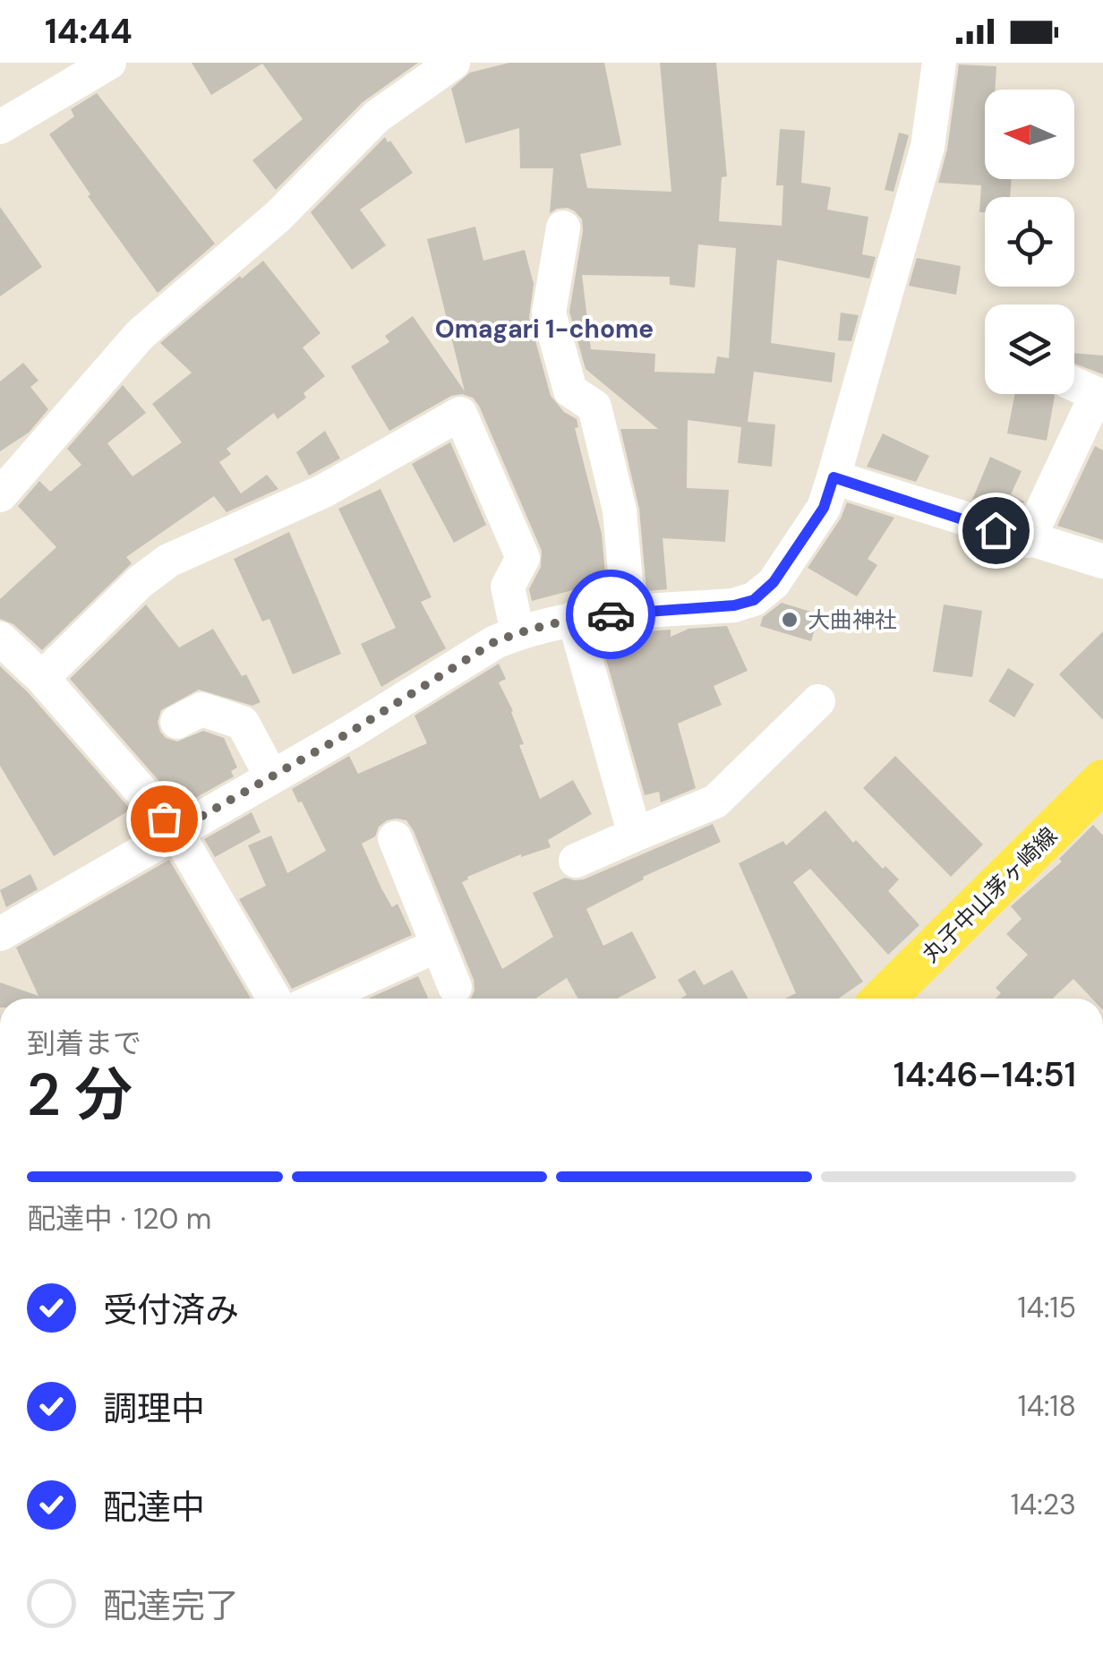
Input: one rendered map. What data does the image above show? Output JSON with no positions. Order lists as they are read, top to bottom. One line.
{"streets":{"main road":["丸子中山茅ヶ崎線"]},"districts":["Omagari 1-chome"],"places":["大曲神社"],"north":"left","page":{"status":"14:44","heading":["2 分","到着まで","14:46–14:51"],"bar":"配達中 · 120 m","list":[["受付済み","14:15"],["調理中","14:18"],["配達中","14:23"],"配達完了"]}}
